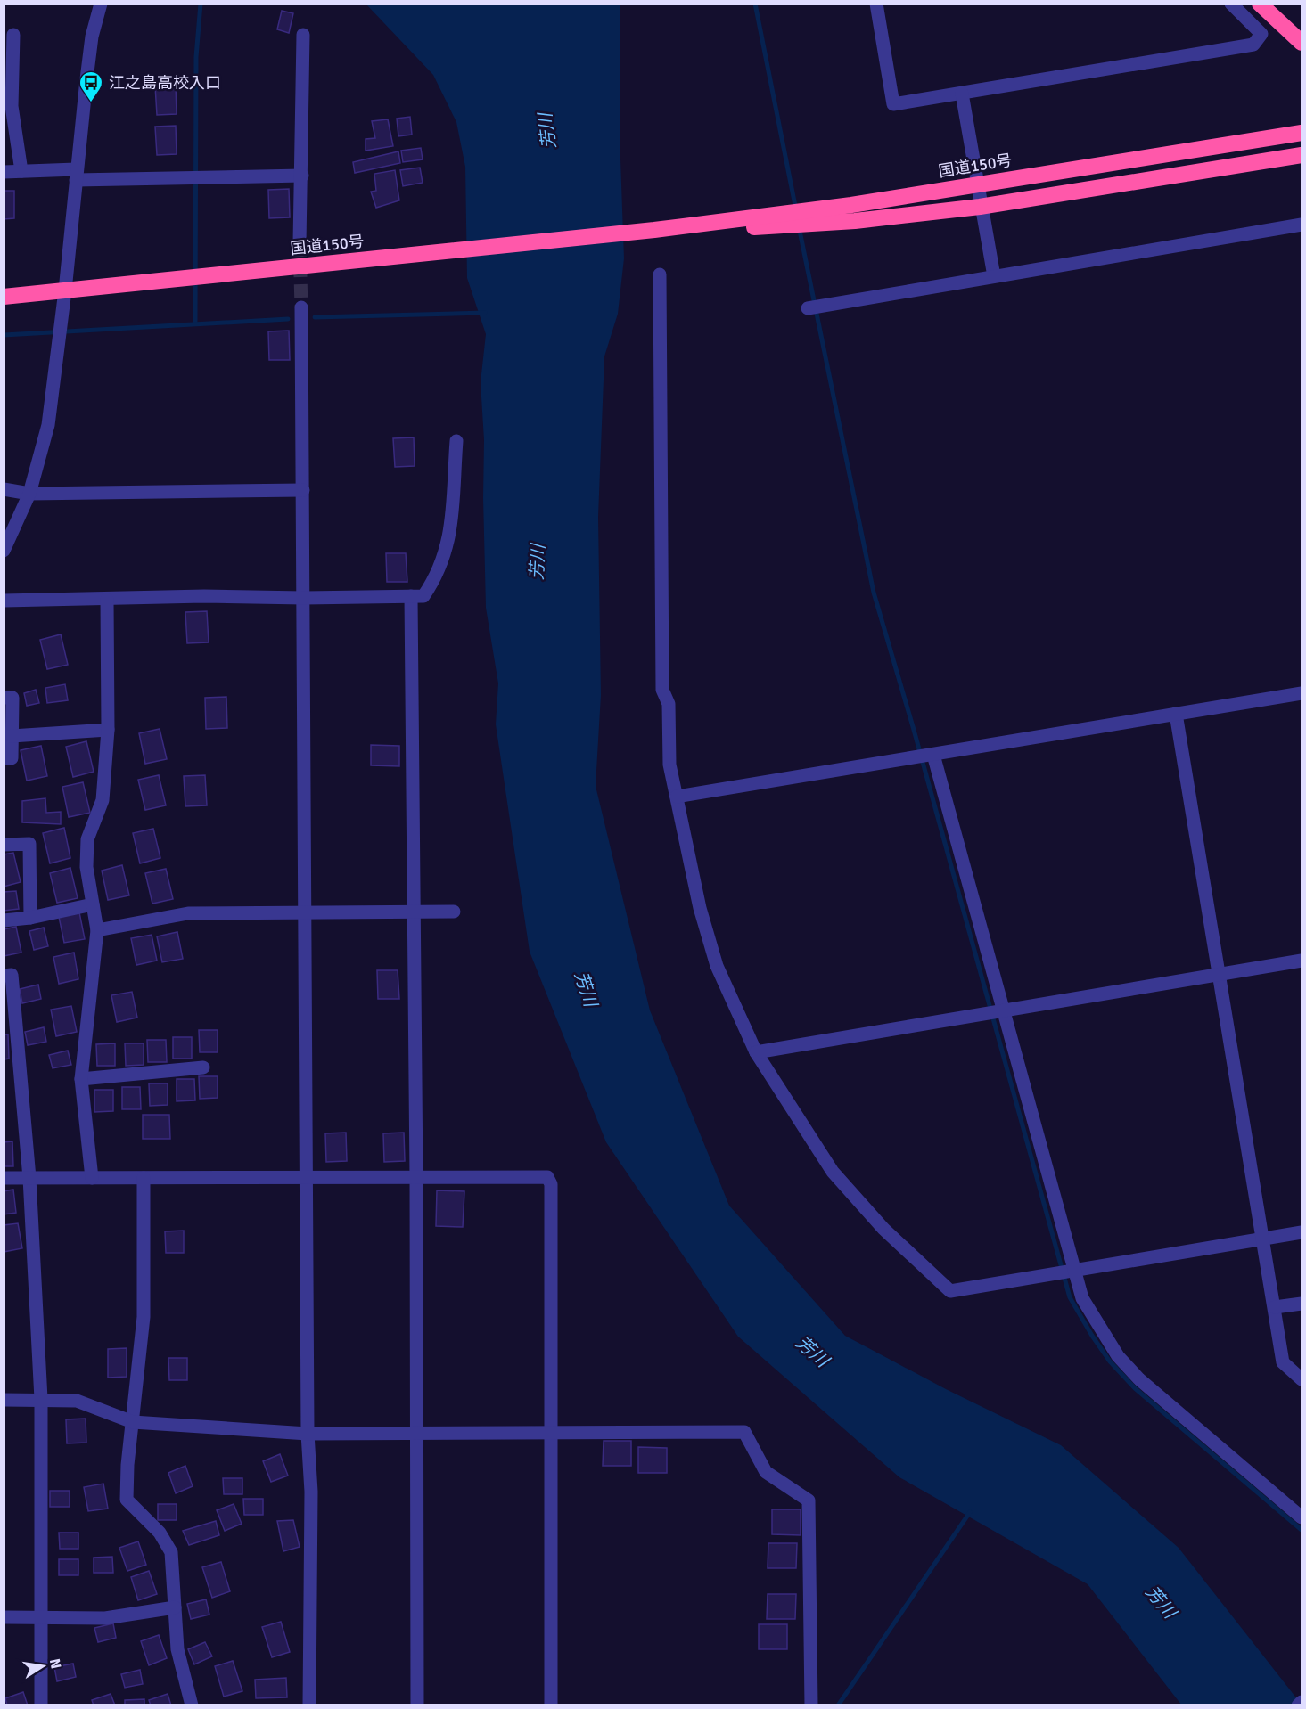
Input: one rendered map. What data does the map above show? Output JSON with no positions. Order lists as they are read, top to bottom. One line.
{"streets":{"highway":["国道150号"]},"water":["芳川"],"places":{"bus stop":["江之島高校入口"]},"north":"right"}
